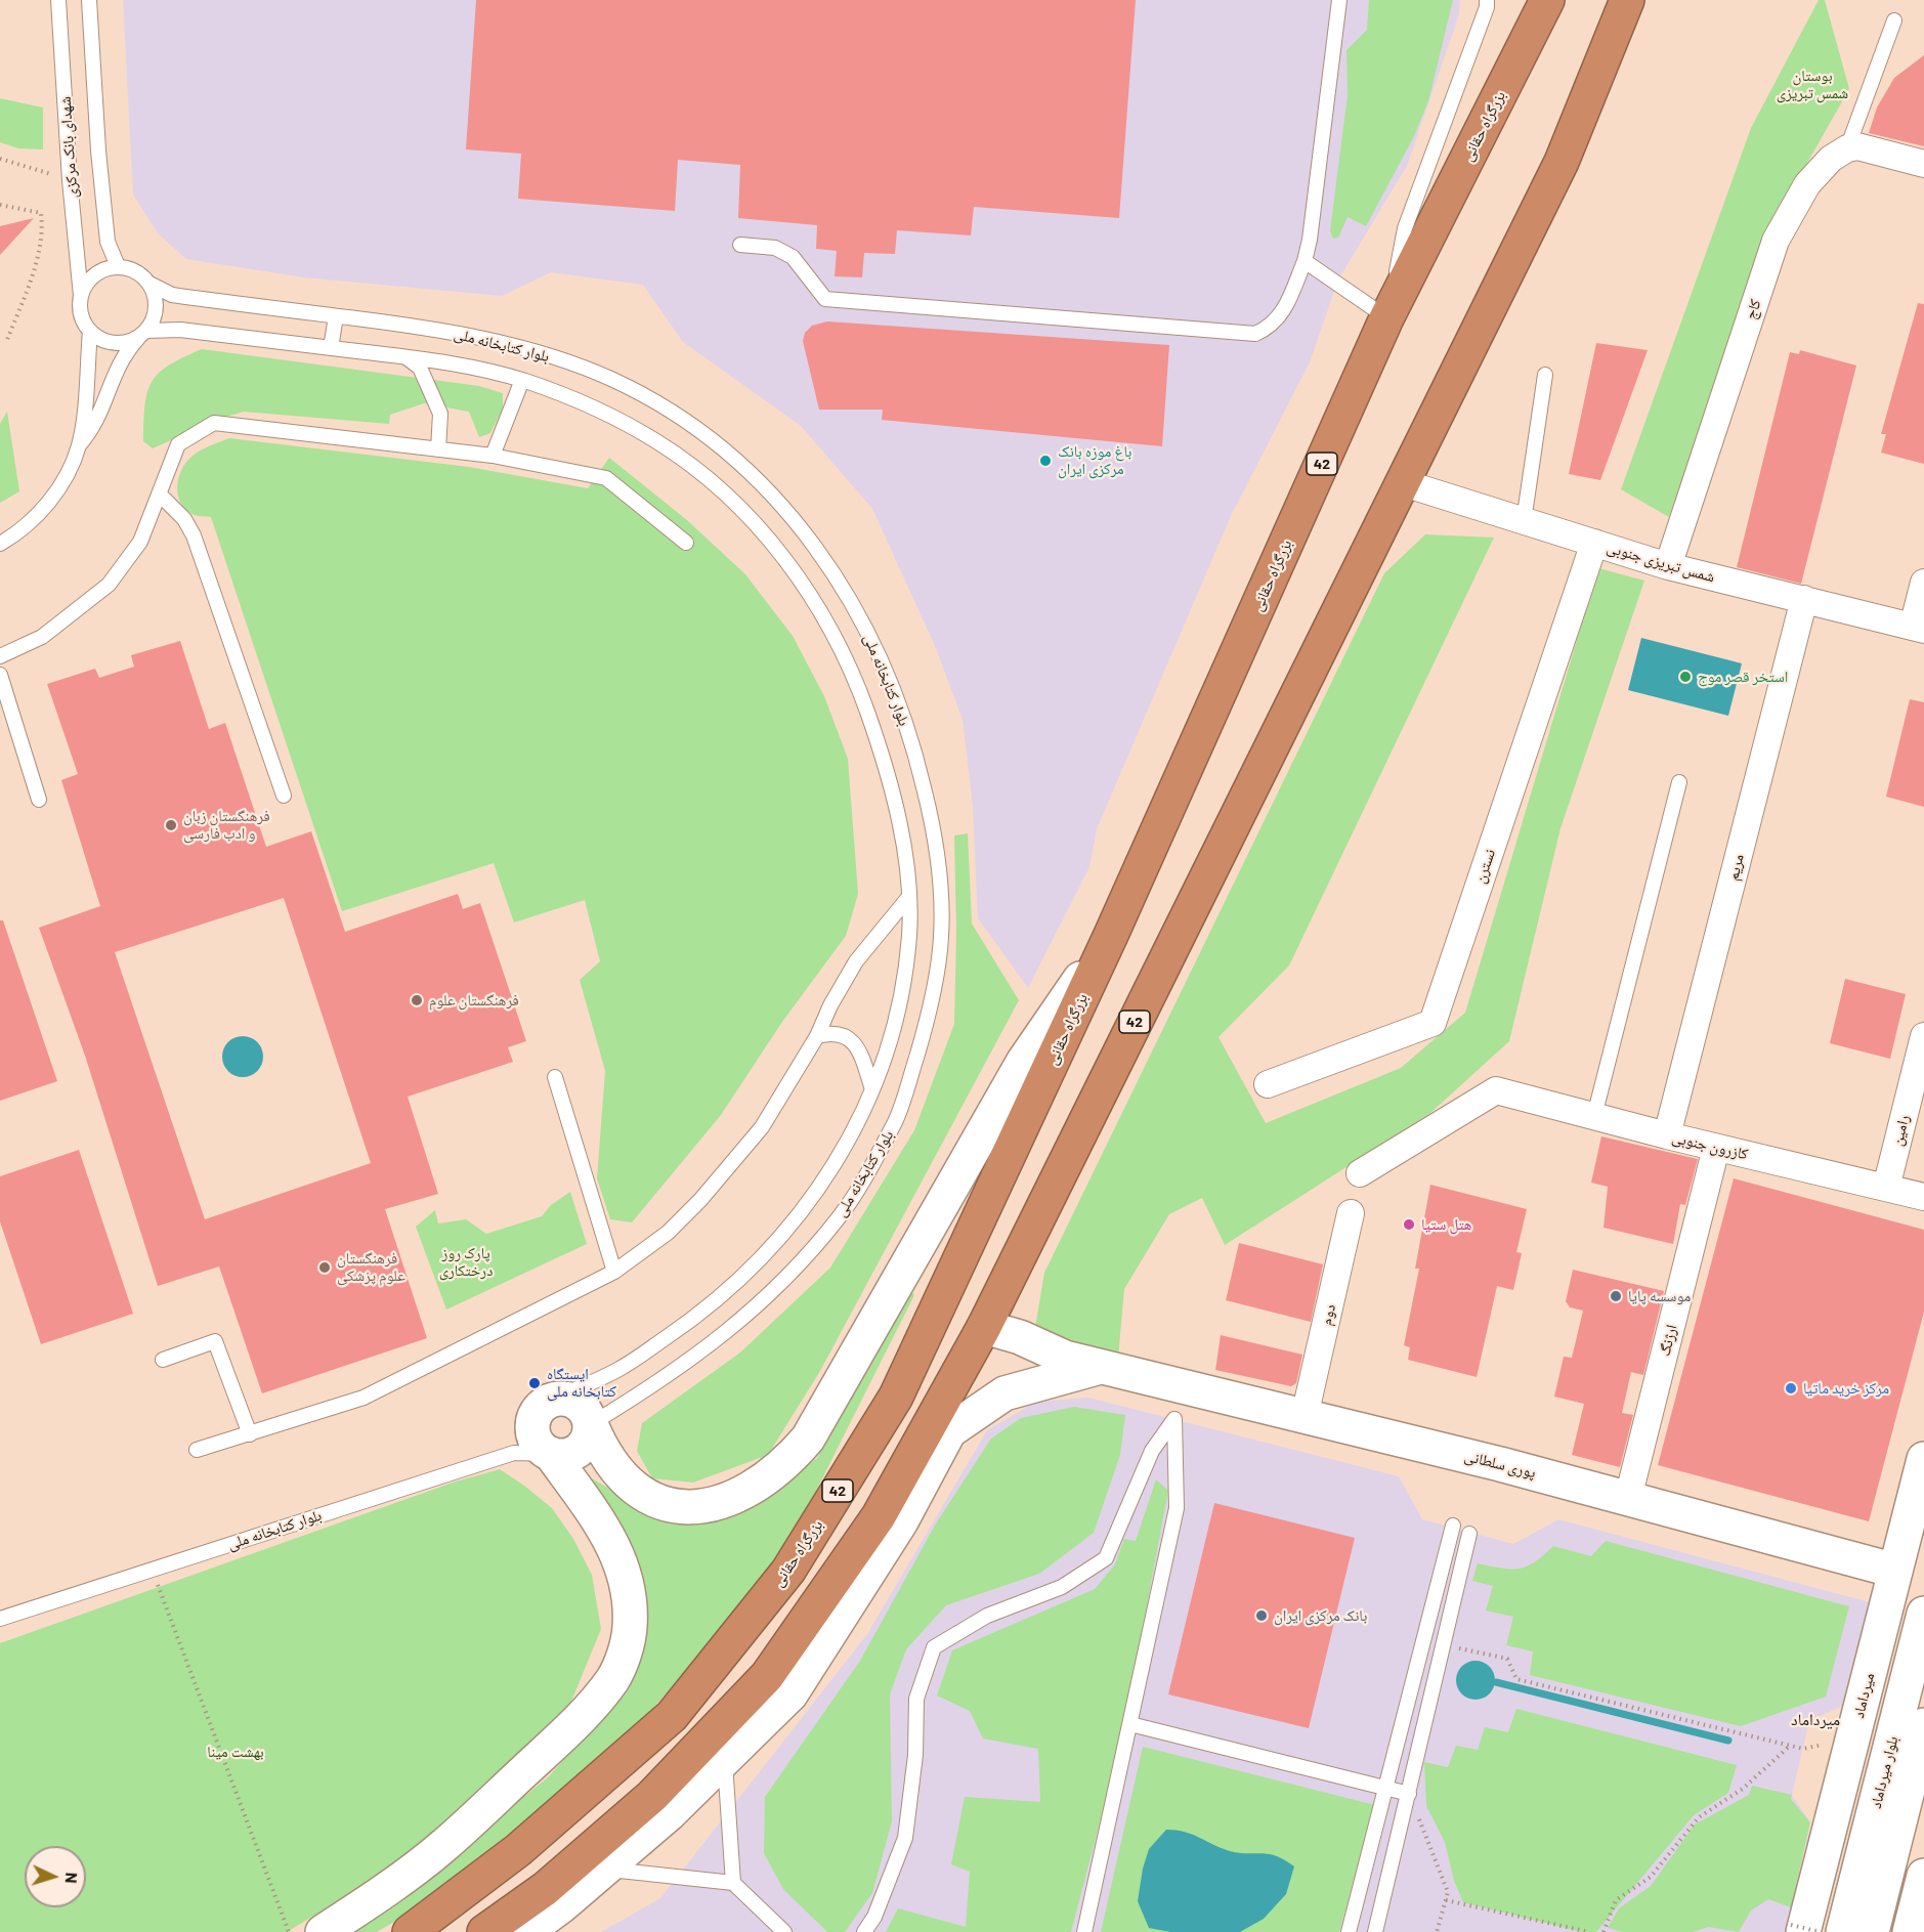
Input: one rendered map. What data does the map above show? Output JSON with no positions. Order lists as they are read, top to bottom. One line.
{"streets":{"highway":["بزرگراه حقانی","42"],"main road":["پوری سلطانی","میرداماد","بلوار میرداماد"],"street":["کاج","شمس تبریزی جنوبی","نسترن","مریم","رامین","کازرون جنوبی","دوم","ارژنگ"],"lane":["شهدای بانک مرکزی","بلوار کتابخانه ملی"]},"crossings":[["شهدای بانک مرکزی","بلوار کتابخانه ملی"],["کاج","شمس تبریزی جنوبی"],["42","شمس تبریزی جنوبی"],["42","پوری سلطانی"],["شمس تبریزی جنوبی","نسترن"],["شمس تبریزی جنوبی","مریم"],["مریم","کازرون جنوبی"],["رامین","کازرون جنوبی"],["کازرون جنوبی","ارژنگ"],["دوم","پوری سلطانی"],["ارژنگ","پوری سلطانی"],["پوری سلطانی","میرداماد"]],"districts":["میرداماد"],"parks":["بوستان شمس تبریزی","پارک روز درختکاری","بهشت مينا"],"places":["باغ موزه بانک مرکزی ایران","استخر قصر موج","فرهنگستان زبان و ادب فارسی","فرهنگستان علوم","هتل ستیا","فرهنگستان علوم پزشکی","موسسه پایا","ایستگاه کتابخانه ملی","مرکز خرید ماتیا","بانک مرکزی ایران"],"north":"right"}
